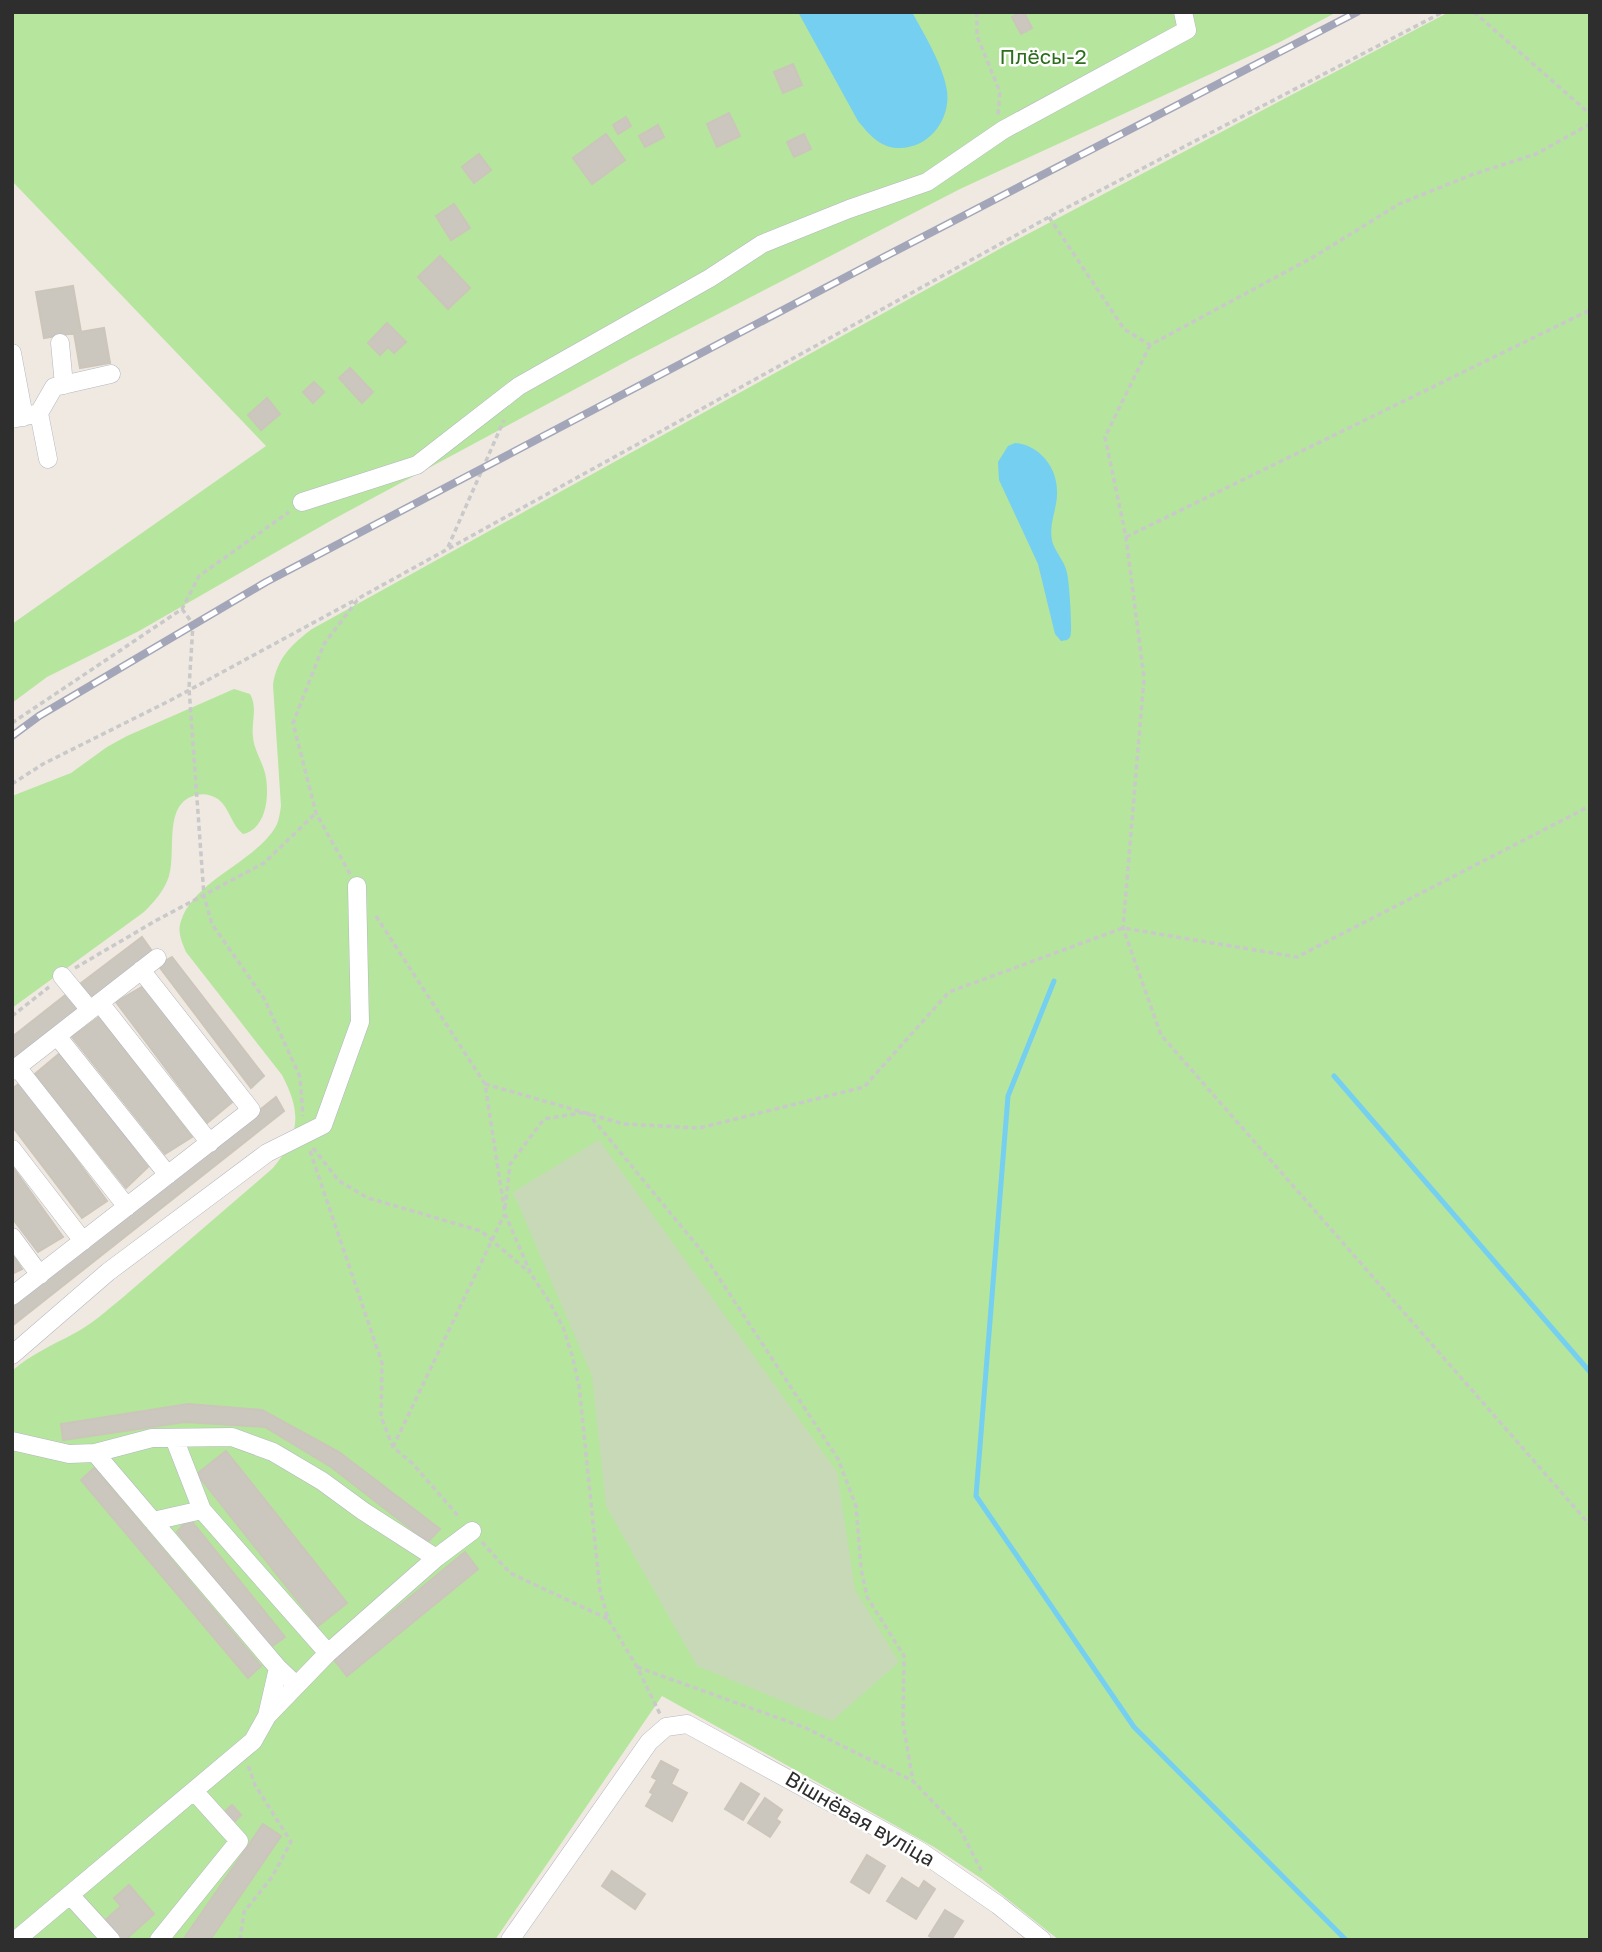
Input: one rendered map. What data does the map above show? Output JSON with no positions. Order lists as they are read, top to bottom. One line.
{"streets":{"street":["Вішнёвая вуліца"]},"parks":["Плёсы-2"]}
